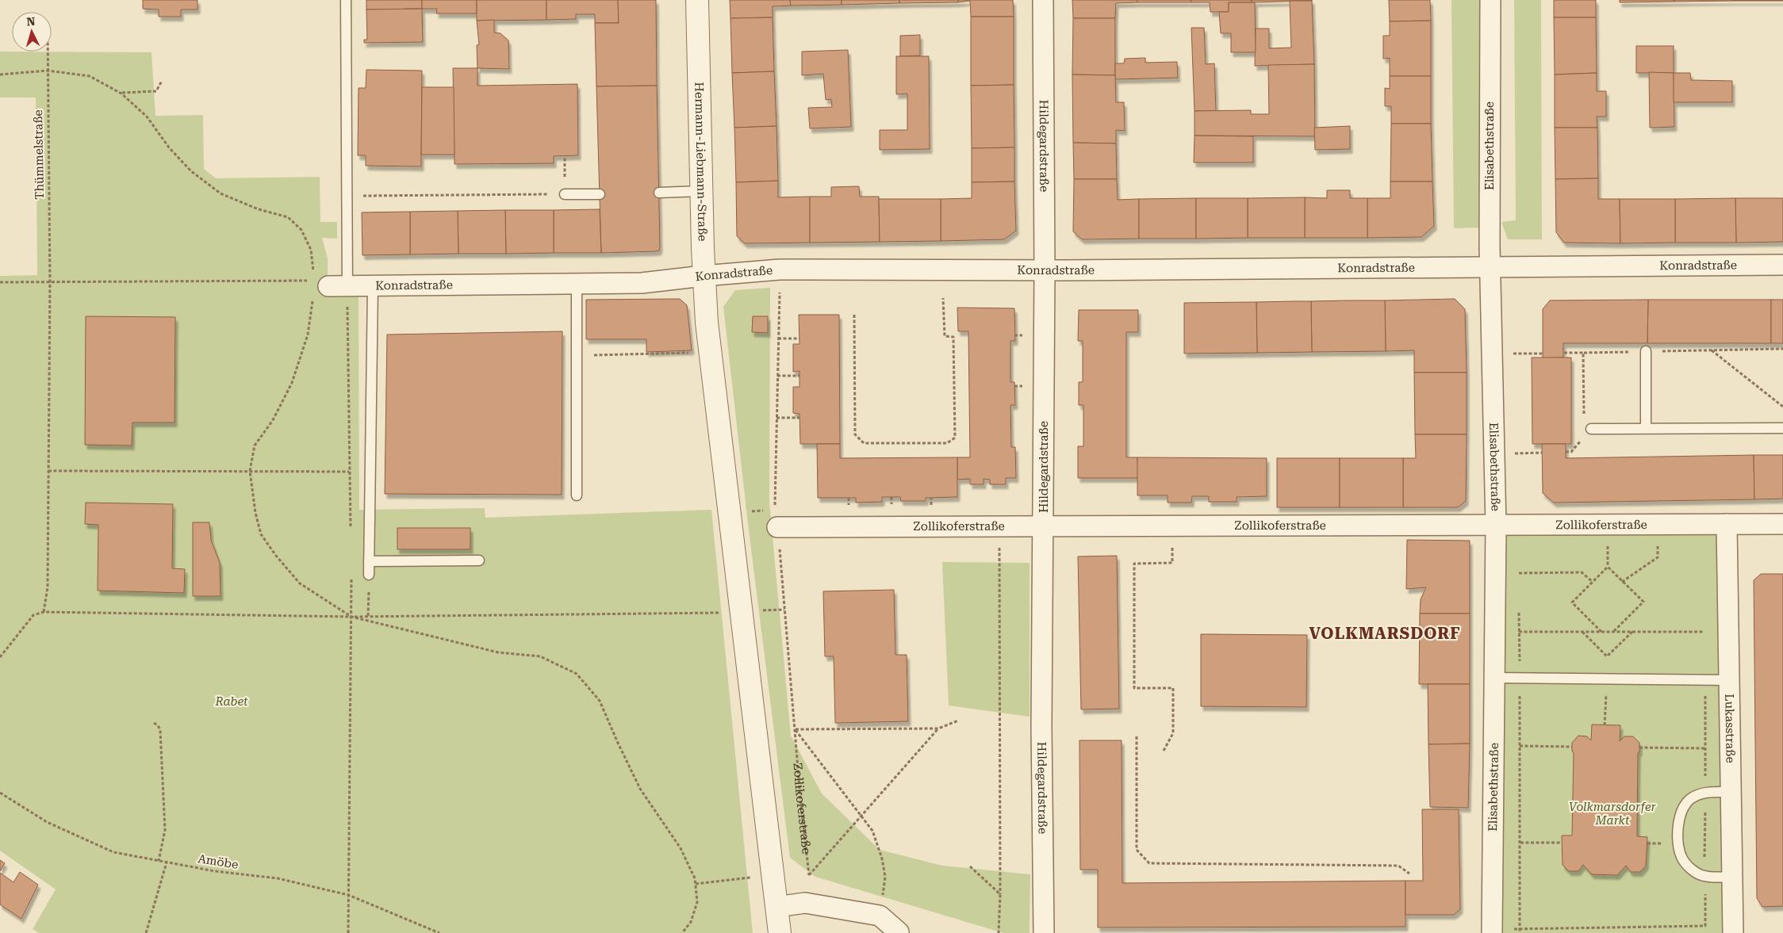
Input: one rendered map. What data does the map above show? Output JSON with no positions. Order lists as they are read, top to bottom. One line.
{"streets":{"street":["Hildegardstraße","Elisabethstraße","Hermann-Liebmann-Straße","Konradstraße","Zollikoferstraße","Lukasstraße"],"path":["Thümmelstraße","Amöbe"]},"crossings":[["Hildegardstraße","Konradstraße"],["Hildegardstraße","Zollikoferstraße"],["Elisabethstraße","Konradstraße"],["Elisabethstraße","Zollikoferstraße"],["Hermann-Liebmann-Straße","Konradstraße"],["Konradstraße","Zollikoferstraße"],["Zollikoferstraße","Lukasstraße"]],"districts":["VOLKMARSDORF"],"parks":["Rabet","Volkmarsdorfer Markt"],"north":"top"}
